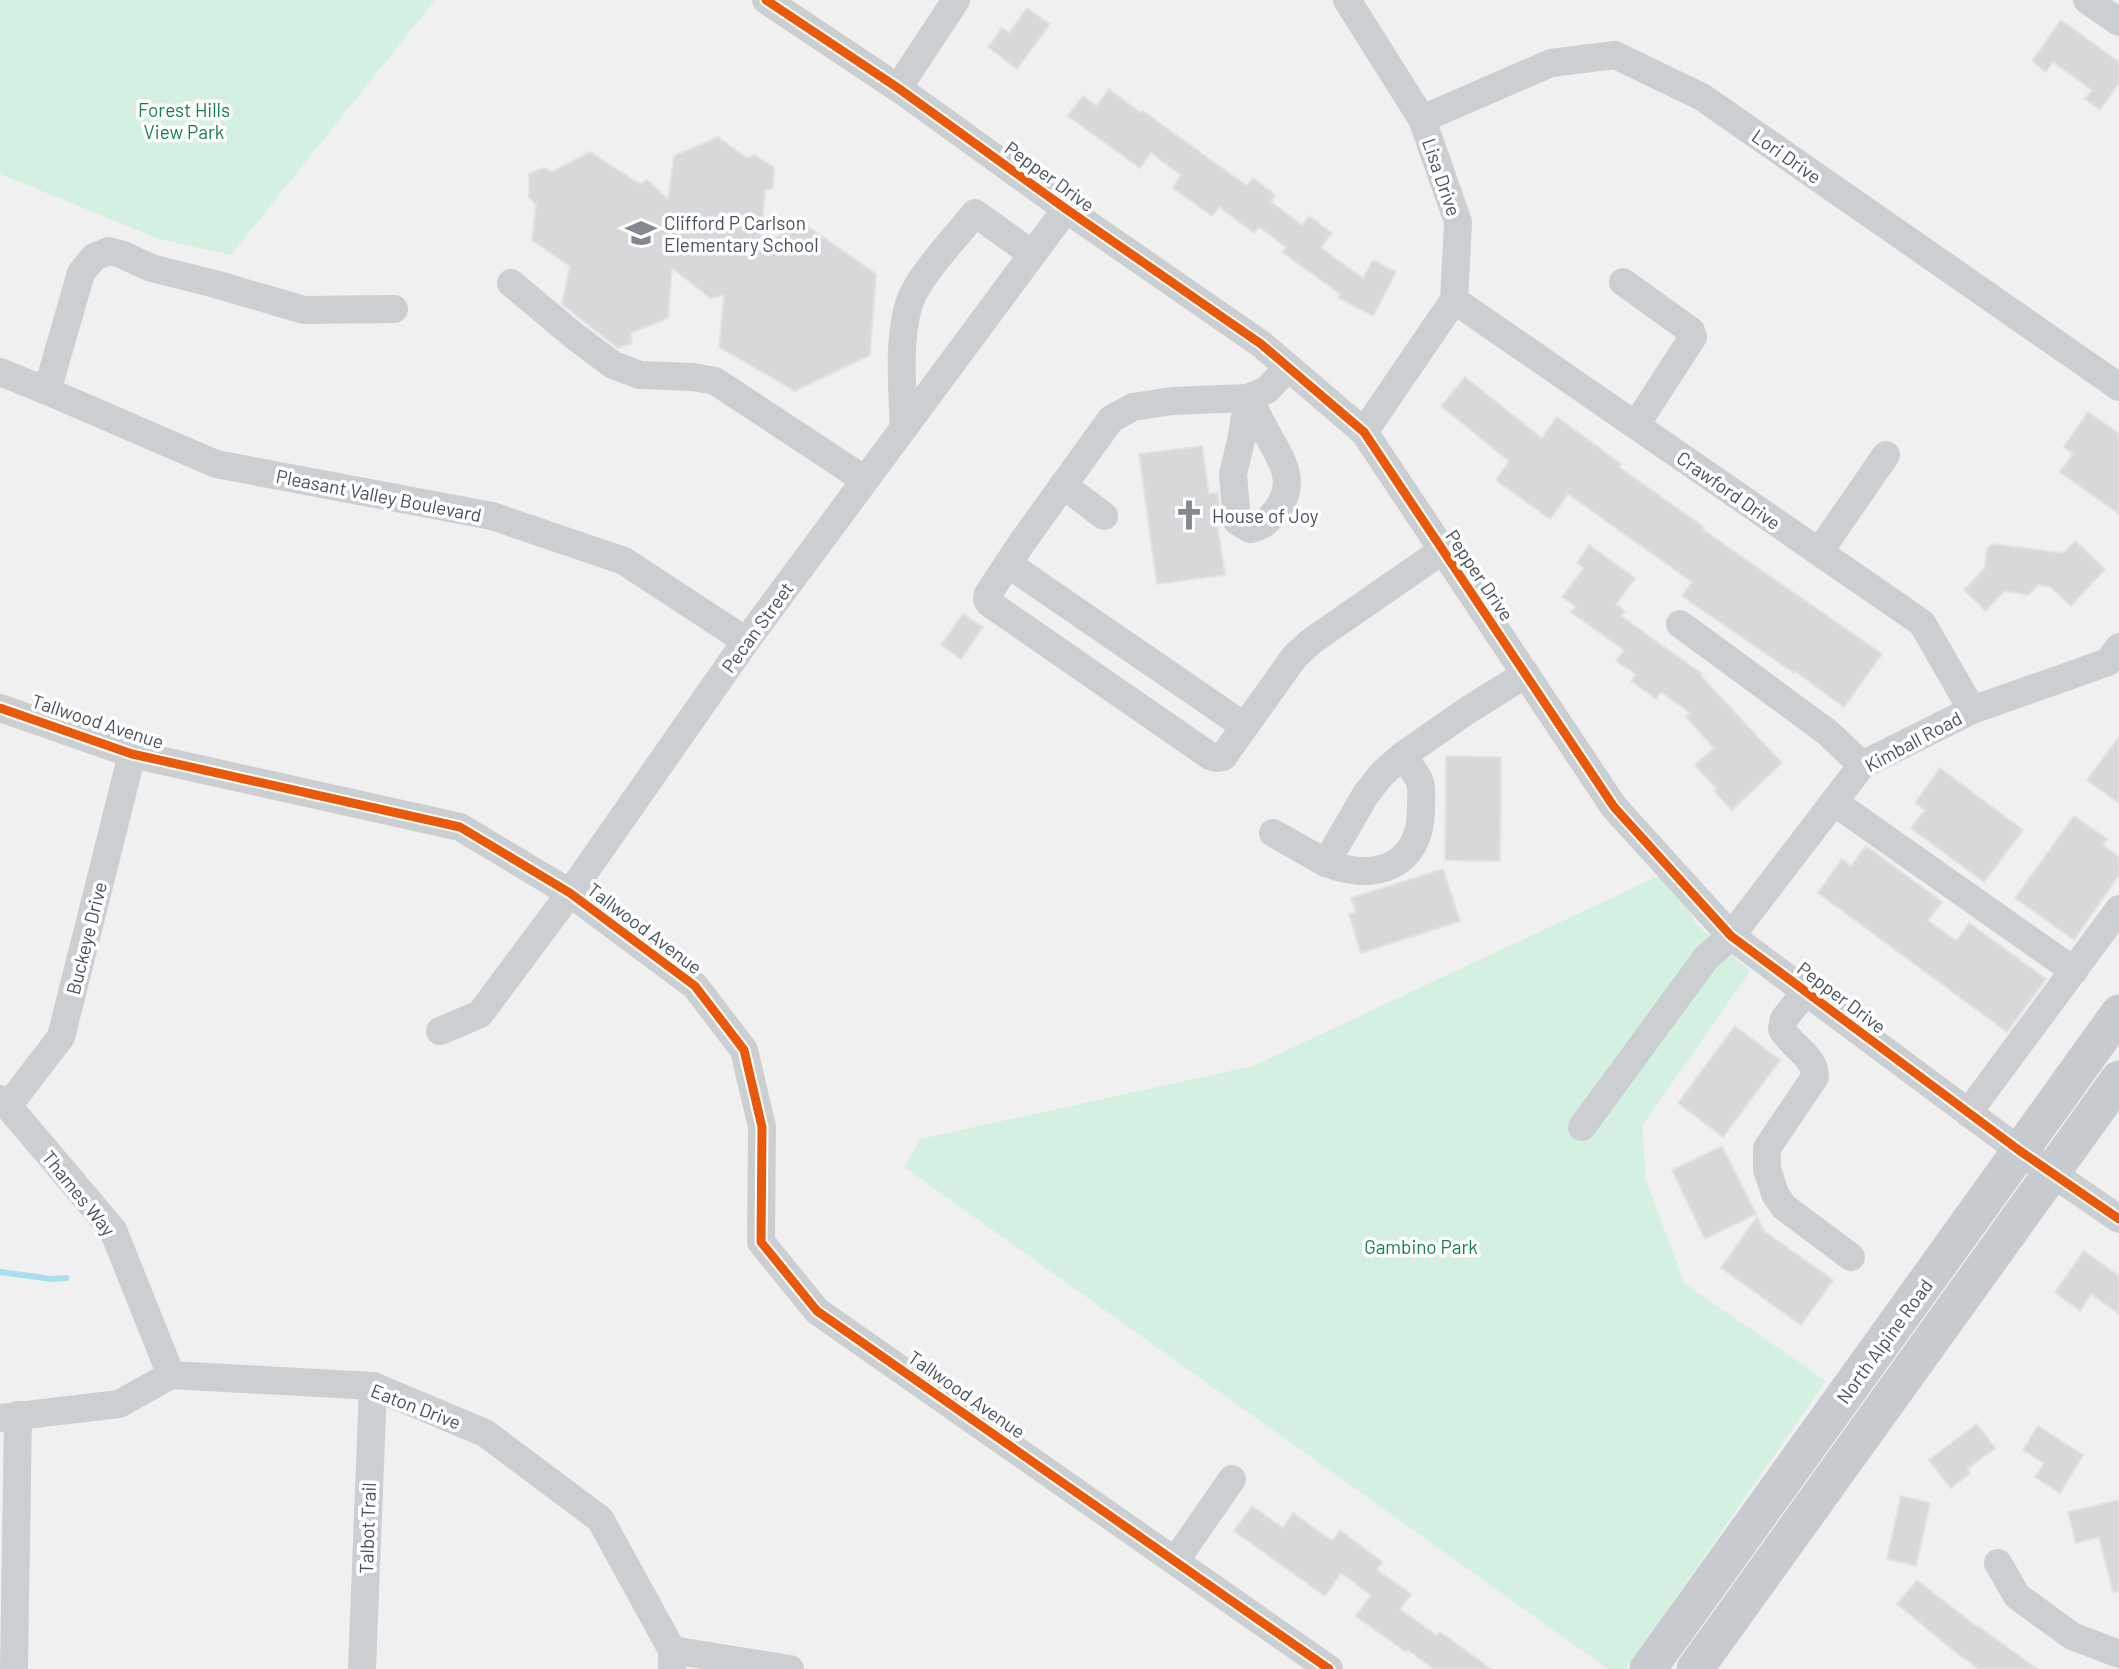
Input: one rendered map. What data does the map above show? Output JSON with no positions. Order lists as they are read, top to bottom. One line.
{"streets":{"main road":["North Alpine Road"],"street":["Lori Drive","Pepper Drive","Lisa Drive","Crawford Drive","Pleasant Valley Boulevard","Pecan Street","Tallwood Avenue","Kimball Road","Buckeye Drive","Thames Way","Eaton Drive","Talbot Trail"]},"crossings":[["Lori Drive","Lisa Drive"],["Pepper Drive","Pecan Street"],["Pepper Drive","Kimball Road"],["Pepper Drive","North Alpine Road"],["Lisa Drive","Crawford Drive"],["Crawford Drive","Kimball Road"],["Pleasant Valley Boulevard","Pecan Street"],["Pecan Street","Tallwood Avenue"],["Tallwood Avenue","Buckeye Drive"],["Buckeye Drive","Thames Way"],["Thames Way","Eaton Drive"],["Eaton Drive","Talbot Trail"]],"parks":["Forest Hills View Park","Gambino Park"],"places":{"school or university":["Clifford P Carlson Elementary School"],"church":["House of Joy"]}}
